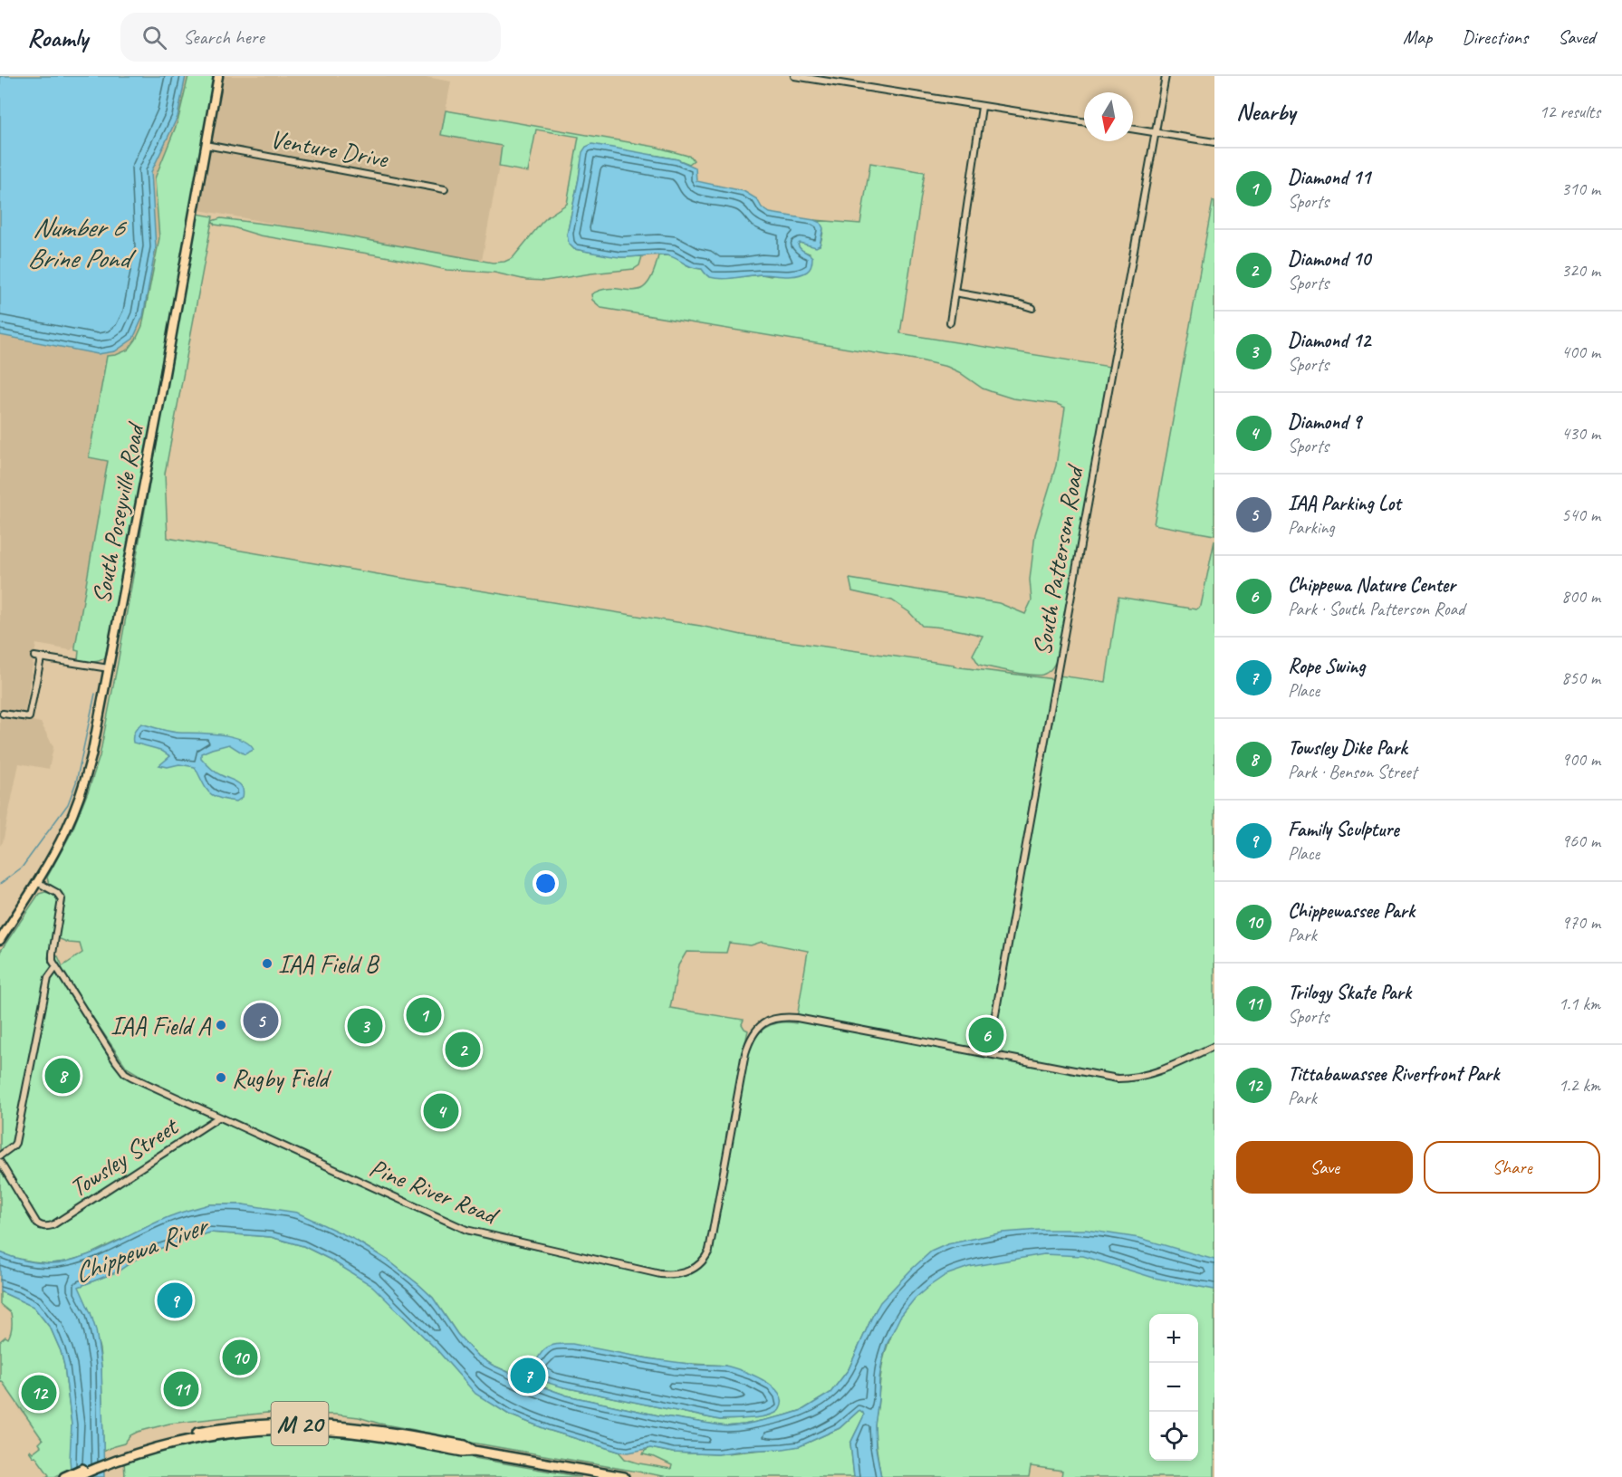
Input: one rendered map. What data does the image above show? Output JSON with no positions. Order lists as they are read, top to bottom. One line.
{"streets":{"highway":["M 20"],"main road":["South Poseyville Road"],"street":["Venture Drive","South Patterson Road","Towsley Street","Pine River Road"]},"crossings":[["Venture Drive","South Poseyville Road"],["South Patterson Road","Pine River Road"],["Towsley Street","Pine River Road"]],"water":["Number 6 Brine Pond","Chippewa River"],"places":["IAA Field B","IAA Field A","Rugby Field"],"north":"bottom","page":{"header":"Roamly","search":"Search here","nav":["Map","Directions","Saved"],"heading":["Nearby","12 results"],"list":[{"mark":"1","name":"Diamond 11","note":"Sports","value":"310 m"},{"mark":"2","name":"Diamond 10","note":"Sports","value":"320 m"},{"mark":"3","name":"Diamond 12","note":"Sports","value":"400 m"},{"mark":"4","name":"Diamond 9","note":"Sports","value":"430 m"},{"mark":"5","name":"IAA Parking Lot","note":"Parking","value":"540 m"},{"mark":"6","name":"Chippewa Nature Center","note":"Park · South Patterson Road","value":"800 m"},{"mark":"7","name":"Rope Swing","note":"Place","value":"850 m"},{"mark":"8","name":"Towsley Dike Park","note":"Park · Benson Street","value":"900 m"},{"mark":"9","name":"Family Sculpture","note":"Place","value":"960 m"},{"mark":"10","name":"Chippewassee Park","note":"Park","value":"970 m"},{"mark":"11","name":"Trilogy Skate Park","note":"Sports","value":"1.1 km"},{"mark":"12","name":"Tittabawassee Riverfront Park","note":"Park","value":"1.2 km"}],"pins":["1","5","3","6","2","8","4","9","10","7","11","12"],"buttons":["Save","Share"],"map_buttons":["+","−"]}}
